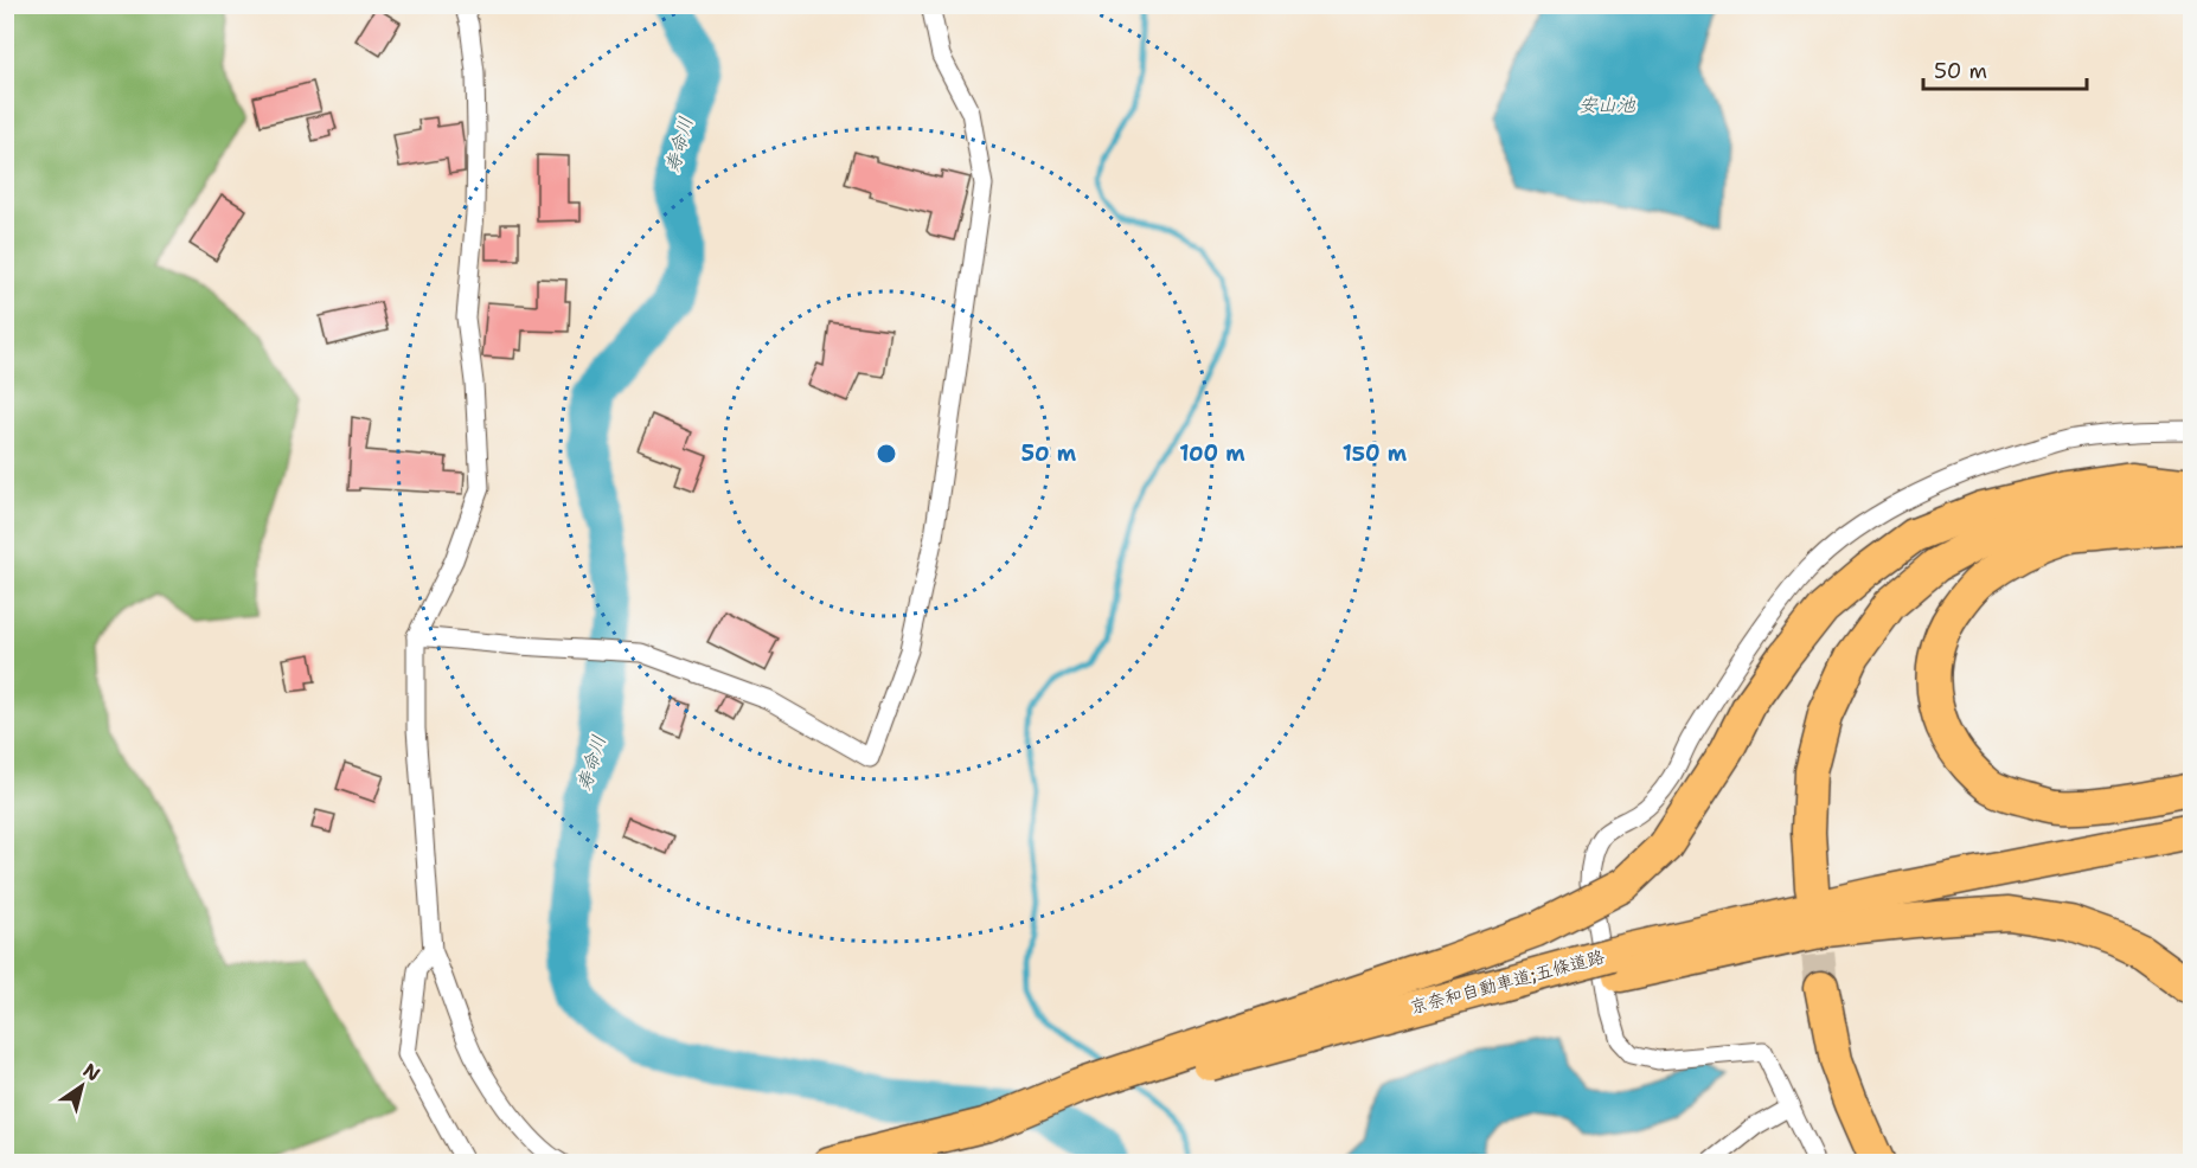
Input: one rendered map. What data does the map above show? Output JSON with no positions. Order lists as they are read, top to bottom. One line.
{"streets":{"highway":["京奈和自動車道;五條道路"]},"water":["安山池","寿命川"],"scale_bar":"50 m","north":"top right","rings":["50 m","100 m","150 m"]}
